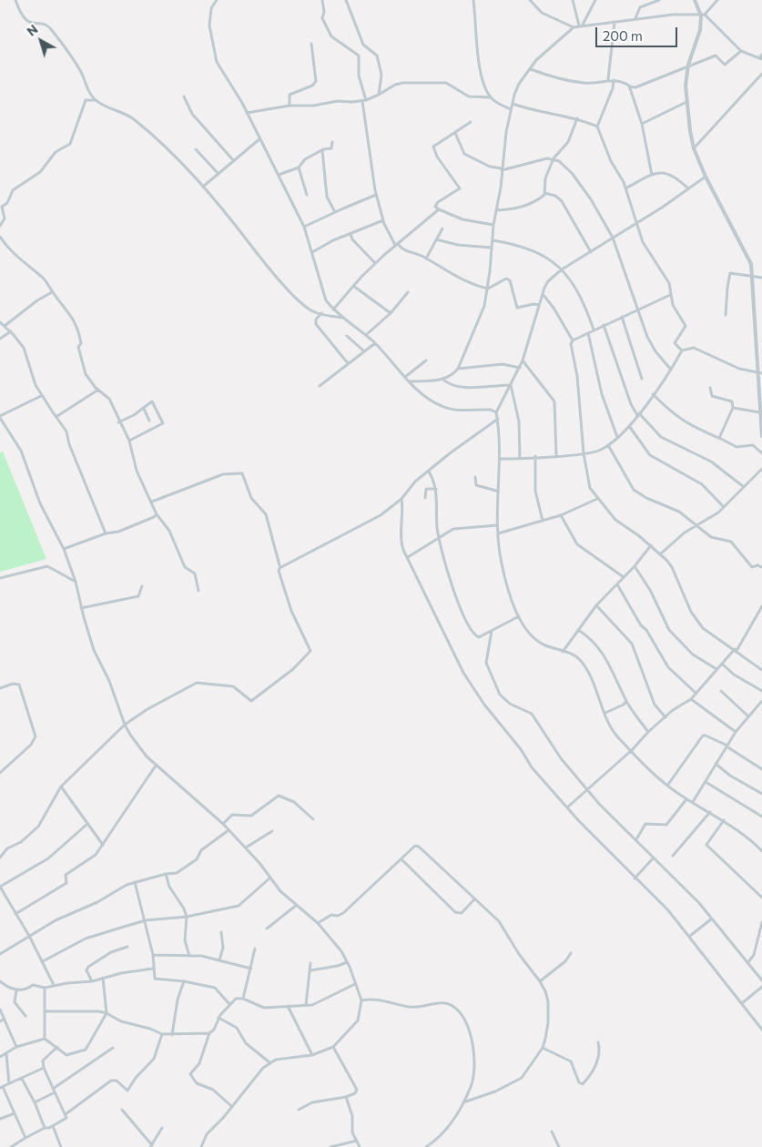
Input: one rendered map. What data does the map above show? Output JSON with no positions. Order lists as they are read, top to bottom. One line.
{"scale_bar":"200 m","north":"top left"}
